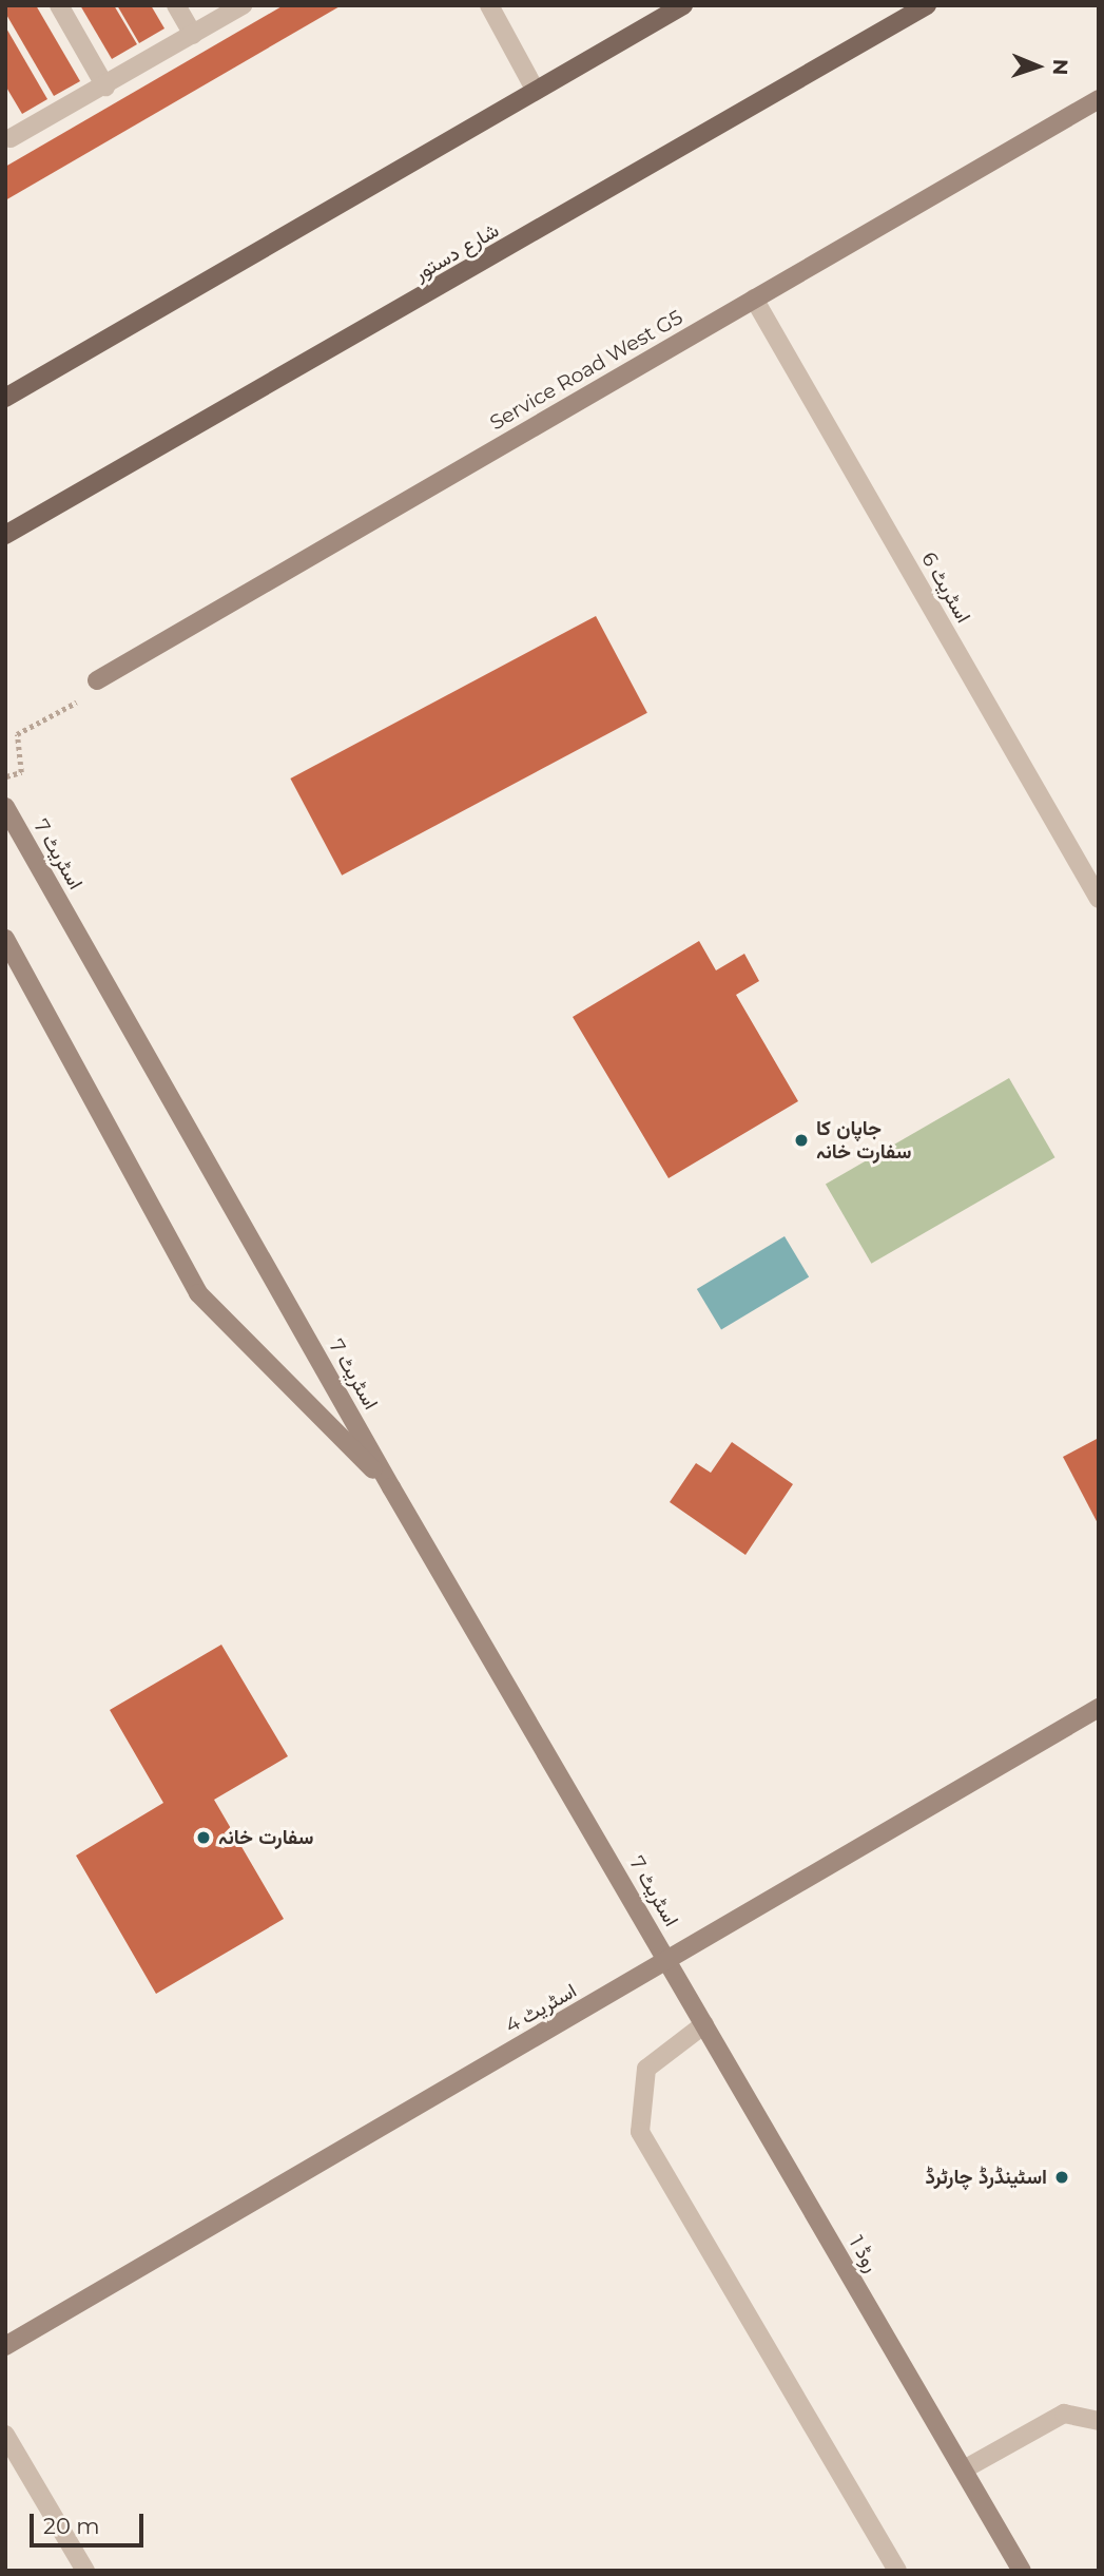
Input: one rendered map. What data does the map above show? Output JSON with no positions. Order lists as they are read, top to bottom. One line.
{"streets":{"main road":["شارع دستور"],"street":["Service Road West G5","اسٹریٹ 6","اسٹریٹ 7","اسٹریٹ 4","روڈ 1"]},"crossings":[["Service Road West G5","اسٹریٹ 6"],["اسٹریٹ 7","اسٹریٹ 4"],["اسٹریٹ 7","روڈ 1"],["اسٹریٹ 4","روڈ 1"]],"places":["جاپان کا سفارت خانہ","سفارت خانہ","اسٹینڈرڈ چارٹرڈ"],"scale_bar":"20 m","north":"right"}
